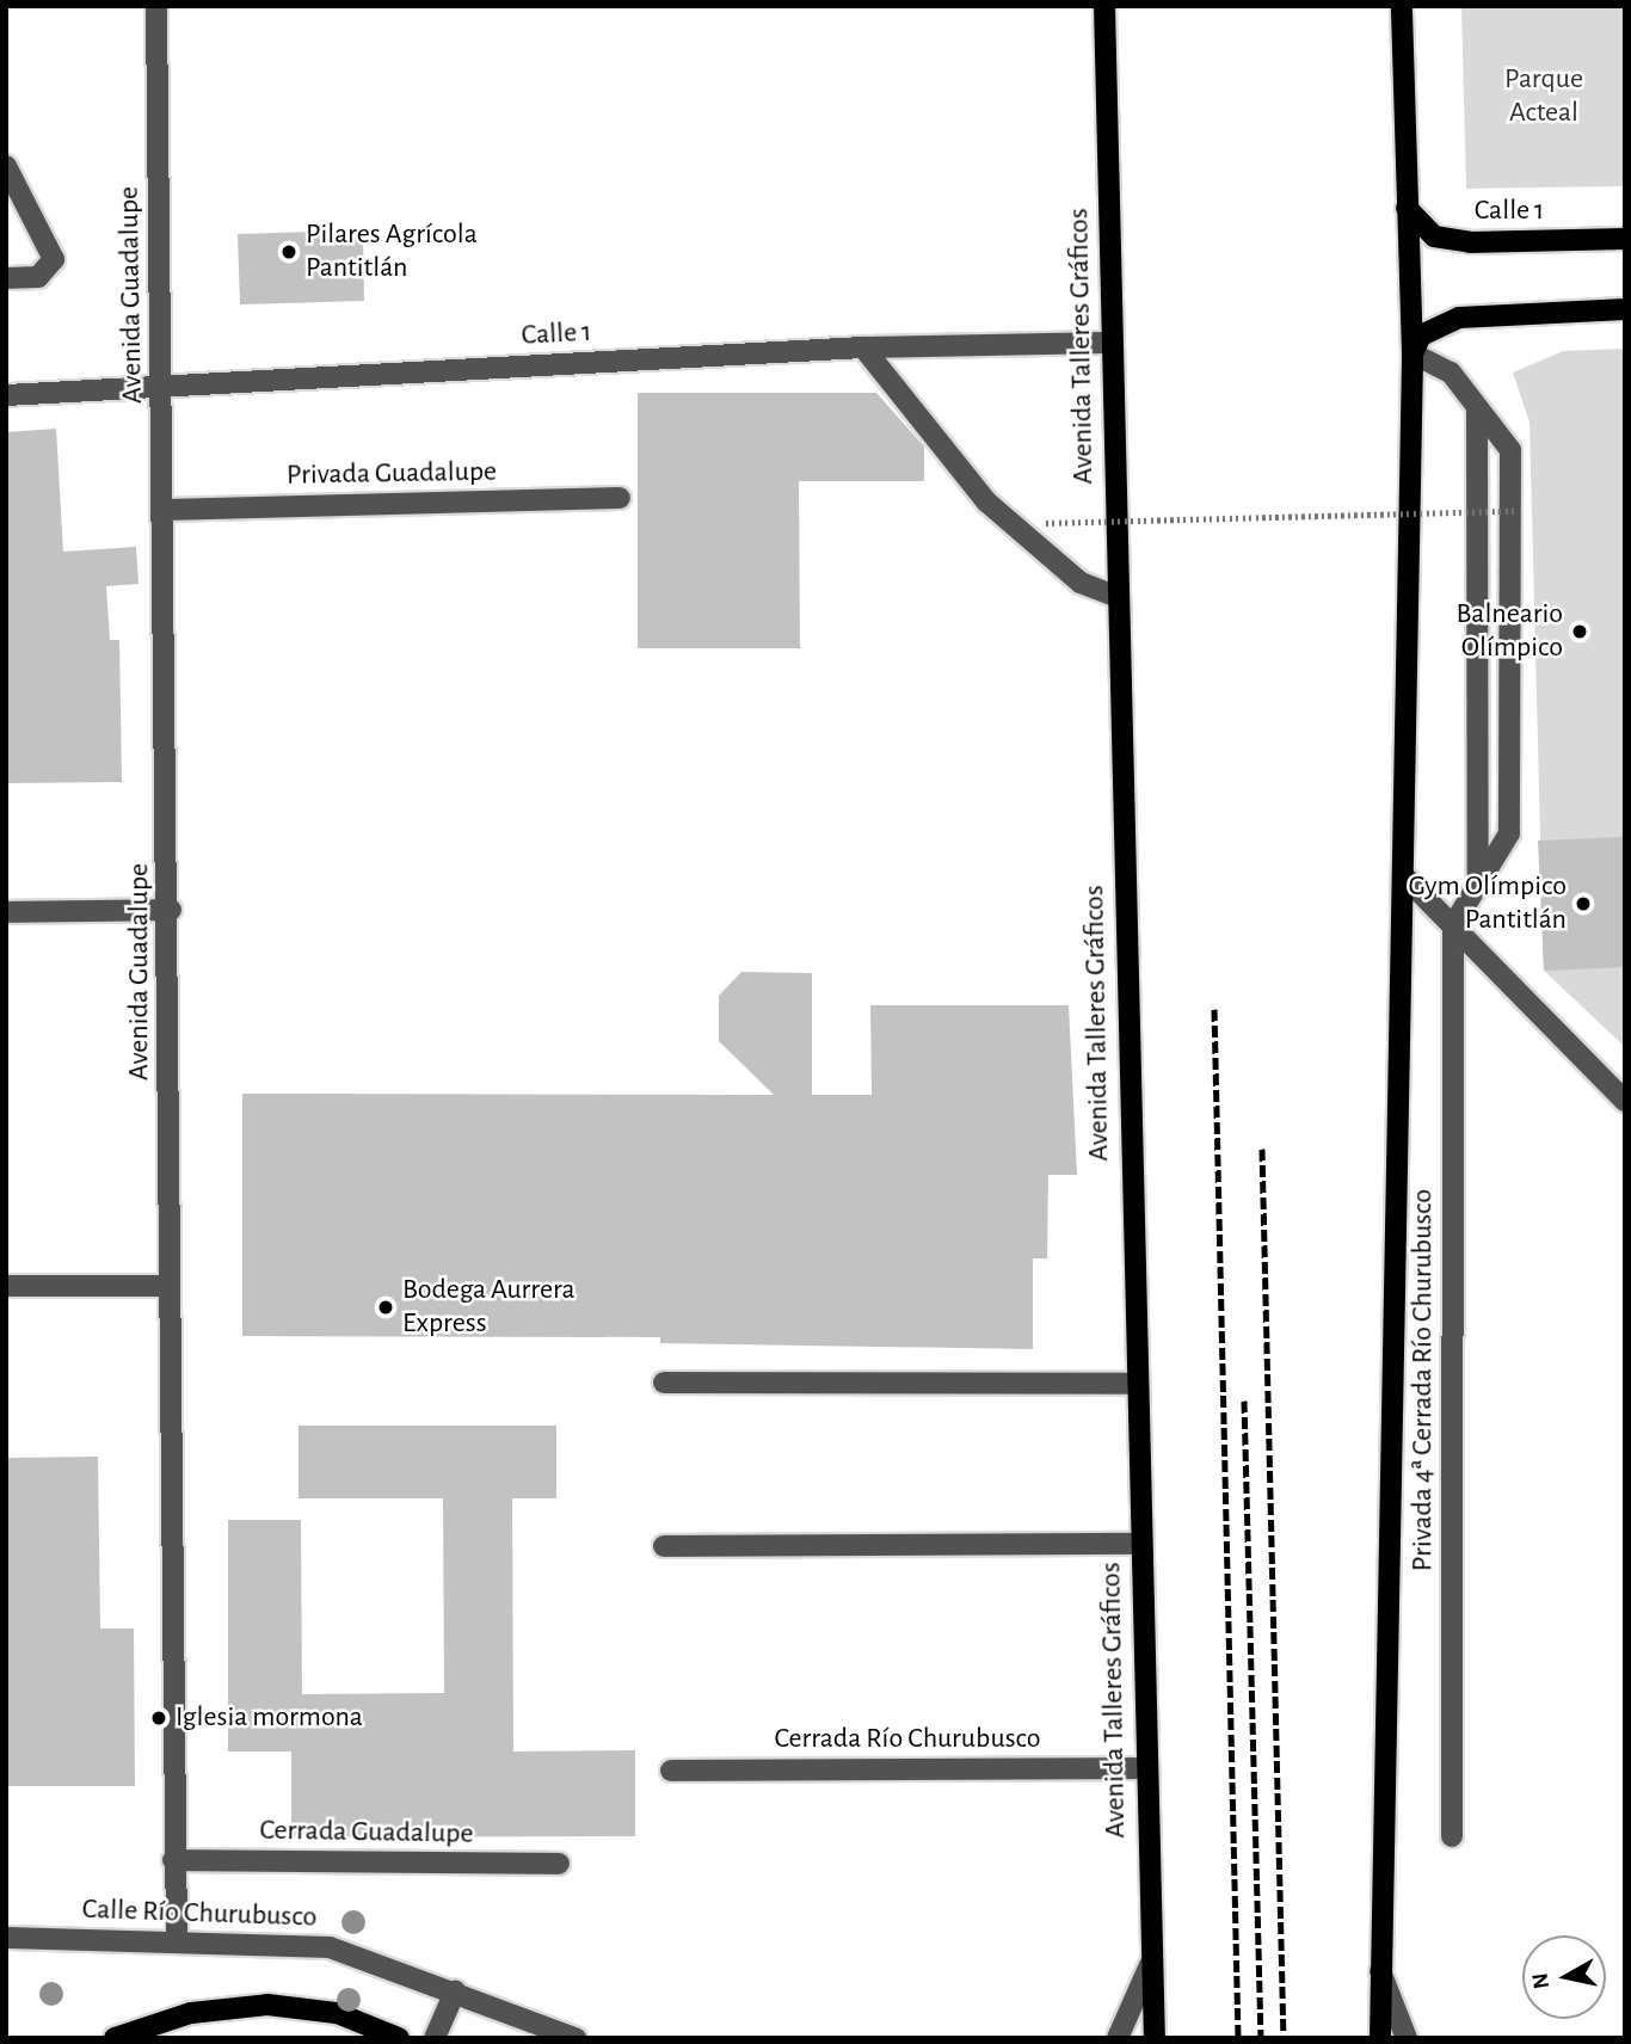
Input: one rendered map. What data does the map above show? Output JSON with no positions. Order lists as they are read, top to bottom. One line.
{"streets":{"main road":["Calle 1","Avenida Talleres Gráficos"],"street":["Avenida Guadalupe","Privada Guadalupe","Privada 4ª Cerrada Río Churubusco","Cerrada Río Churubusco","Cerrada Guadalupe","Calle Río Churubusco"]},"crossings":[["Calle 1","Avenida Guadalupe"],["Calle 1","Avenida Talleres Gráficos"],["Avenida Guadalupe","Privada Guadalupe"],["Avenida Guadalupe","Cerrada Guadalupe"],["Avenida Guadalupe","Calle Río Churubusco"],["Avenida Talleres Gráficos","Cerrada Río Churubusco"]],"parks":["Parque Acteal"],"places":["Pilares Agrícola Pantitlán","Balneario Olímpico","Gym Olímpico Pantitlán","Bodega Aurrera Express","Iglesia mormona"],"north":"left"}
